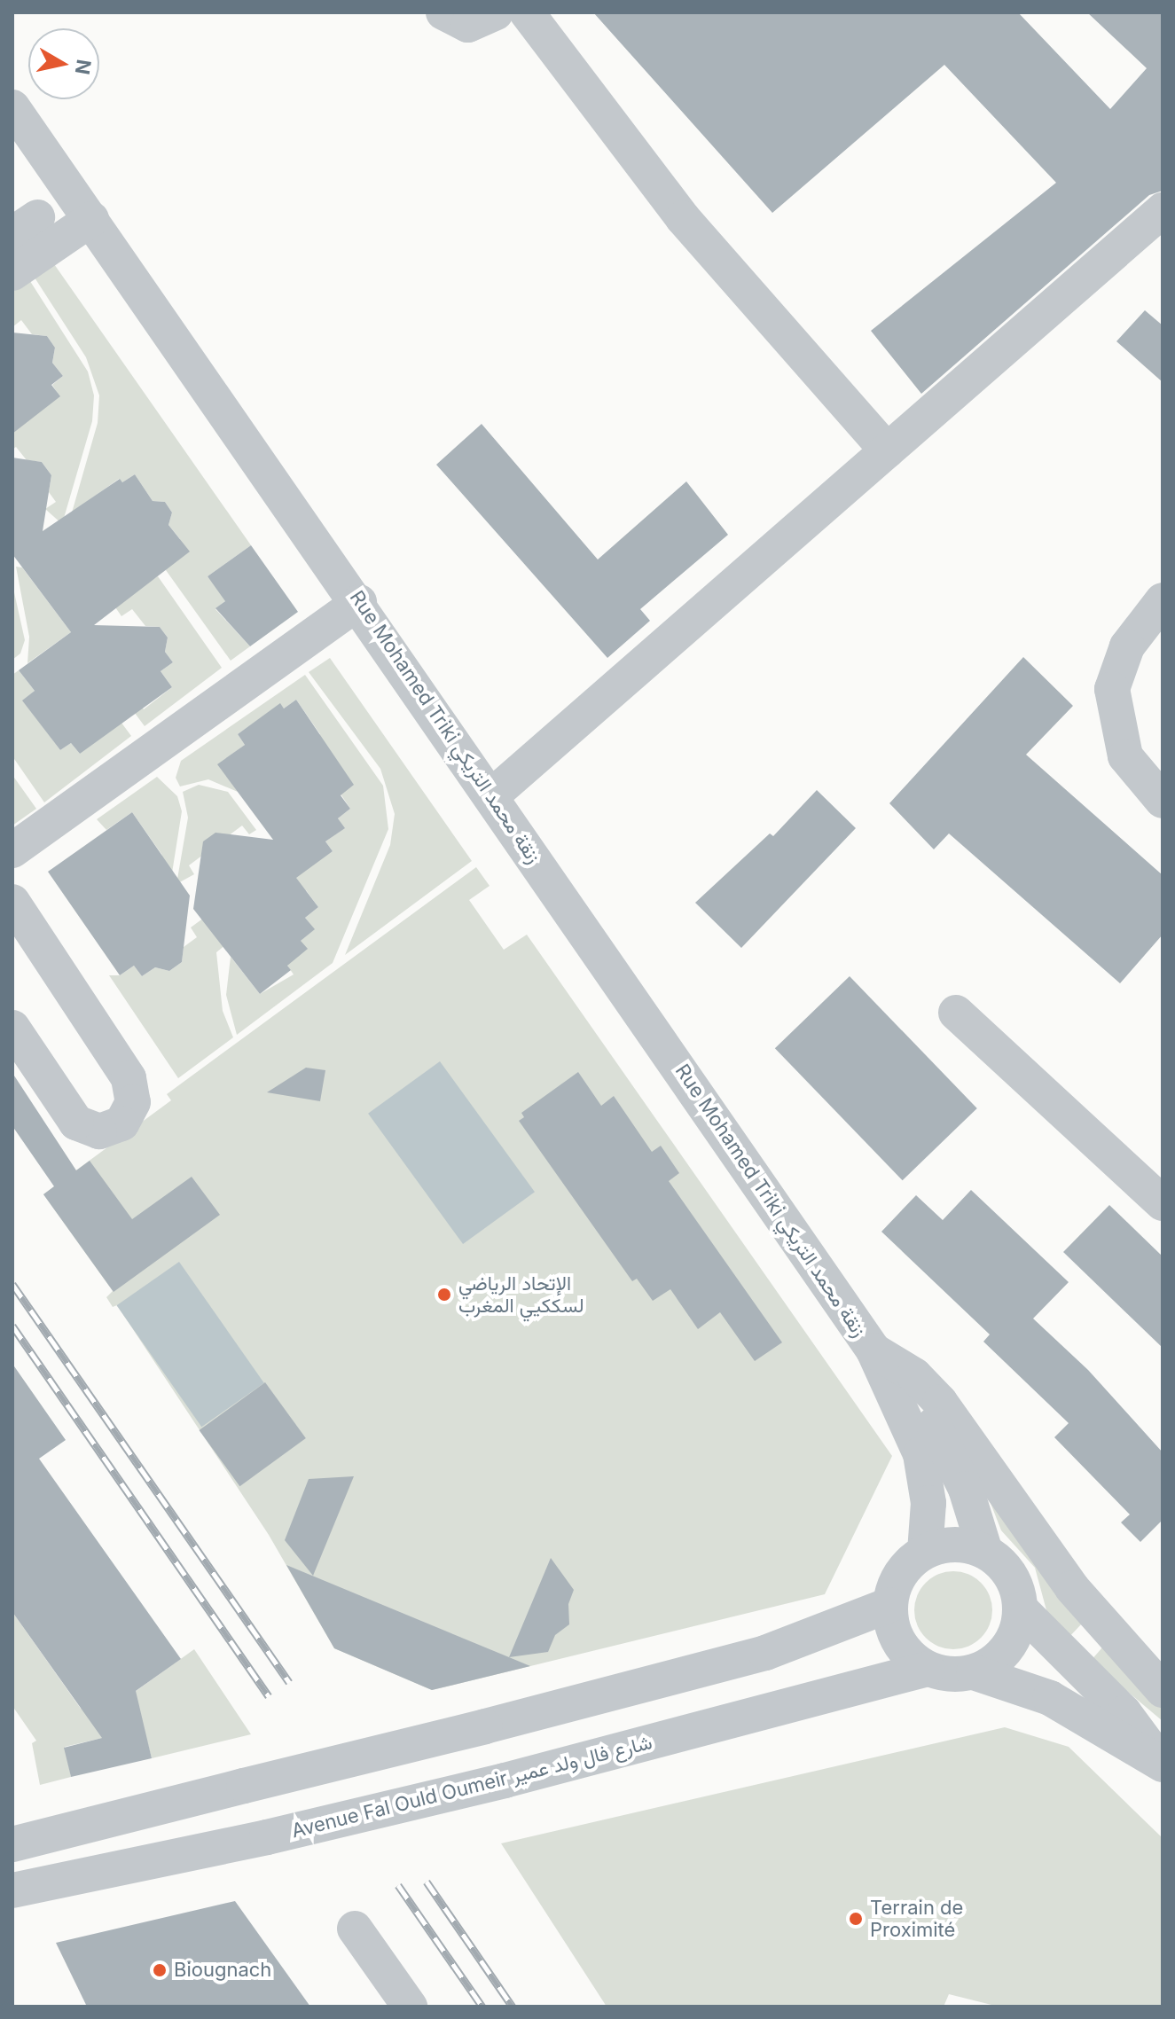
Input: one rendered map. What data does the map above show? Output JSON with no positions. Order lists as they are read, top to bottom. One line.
{"streets":{"street":["Rue Mohamed Triki زنقة محمد التريكي","Avenue Fal Ould Oumeir شارع فال ولد عمير"]},"crossings":[["Rue Mohamed Triki زنقة محمد التريكي","Avenue Fal Ould Oumeir شارع فال ولد عمير"]],"places":["الإتحاد الرياضي لسككيي المغرب","Terrain de Proximité","Biougnach"],"north":"right"}
